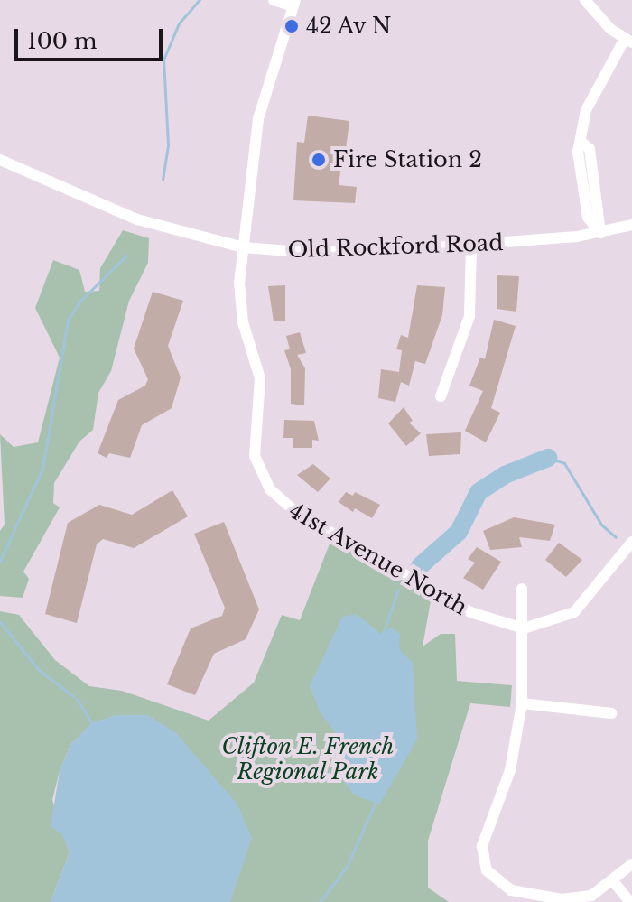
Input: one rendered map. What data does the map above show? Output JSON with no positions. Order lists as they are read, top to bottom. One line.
{"streets":{"street":["Old Rockford Road","41st Avenue North"]},"crossings":[["Old Rockford Road","41st Avenue North"]],"parks":["Clifton E. French Regional Park"],"places":["42 Av N","Fire Station 2"],"scale_bar":"100 m"}
